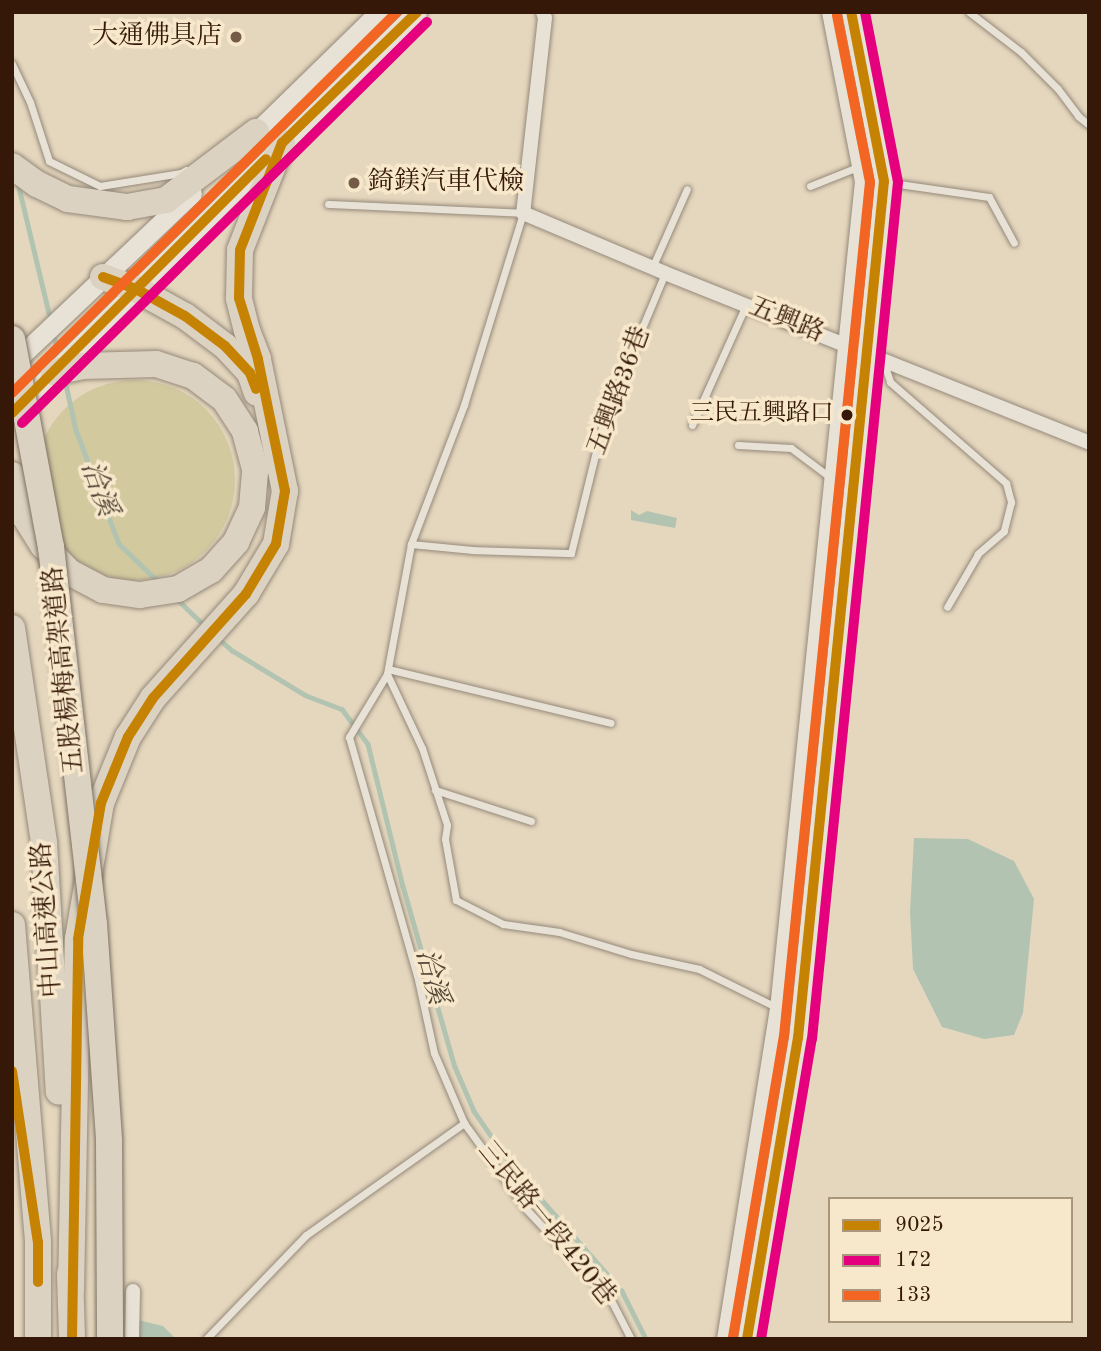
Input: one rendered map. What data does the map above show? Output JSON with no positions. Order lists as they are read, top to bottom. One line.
{"streets":{"highway":["五股楊梅高架道路","中山高速公路"],"street":["五興路"],"lane":["五興路36巷","三民路一段420巷"]},"crossings":[["五興路","五興路36巷"]],"water":["洽溪"],"places":["大通佛具店","錡鎂汽車代檢","三民五興路口"],"lines":["transit line 9025","transit line 172","transit line 133"],"legend":["9025","172","133"]}
